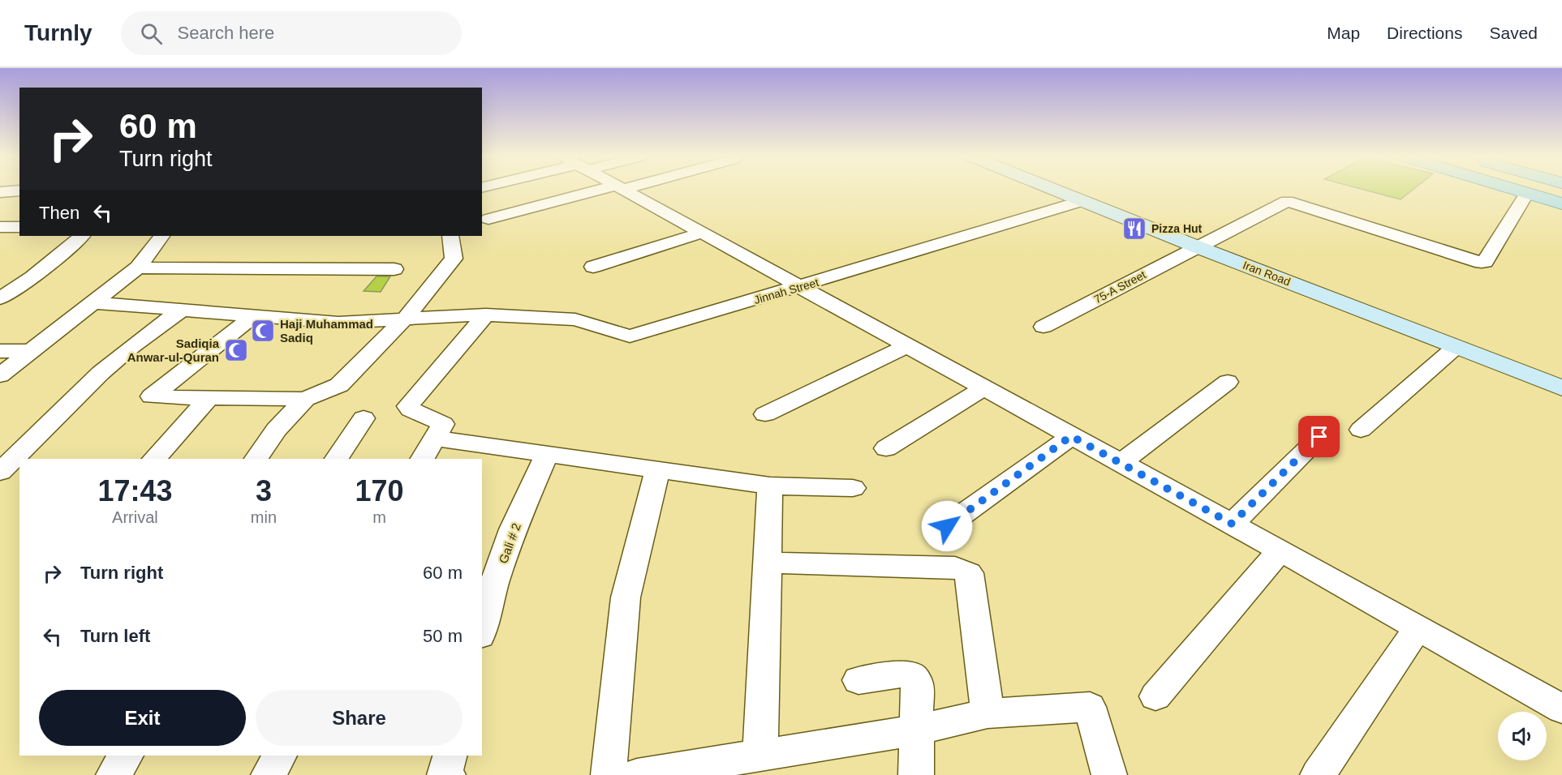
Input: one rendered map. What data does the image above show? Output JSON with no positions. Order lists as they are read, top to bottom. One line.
{"streets":{"main road":["Iran Road"],"street":["75-A Street","Jinnah Street","Gali # 2"]},"crossings":[["Iran Road","75-A Street"],["Iran Road","Jinnah Street"]],"places":{"restaurant":["Pizza Hut"],"mosque":["Haji Muhammad Sadiq","Sadiqia Anwar-ul-Quran"]},"page":{"header":"Turnly","search":"Search here","nav":["Map","Directions","Saved"],"turn":["60 m","Turn right"],"then":"Then","eta":["17:43","Arrival","3","min","170","m"],"list":[{"name":"Turn right","value":"60 m"},{"name":"Turn left","value":"50 m"}],"buttons":["Exit","Share"]}}
